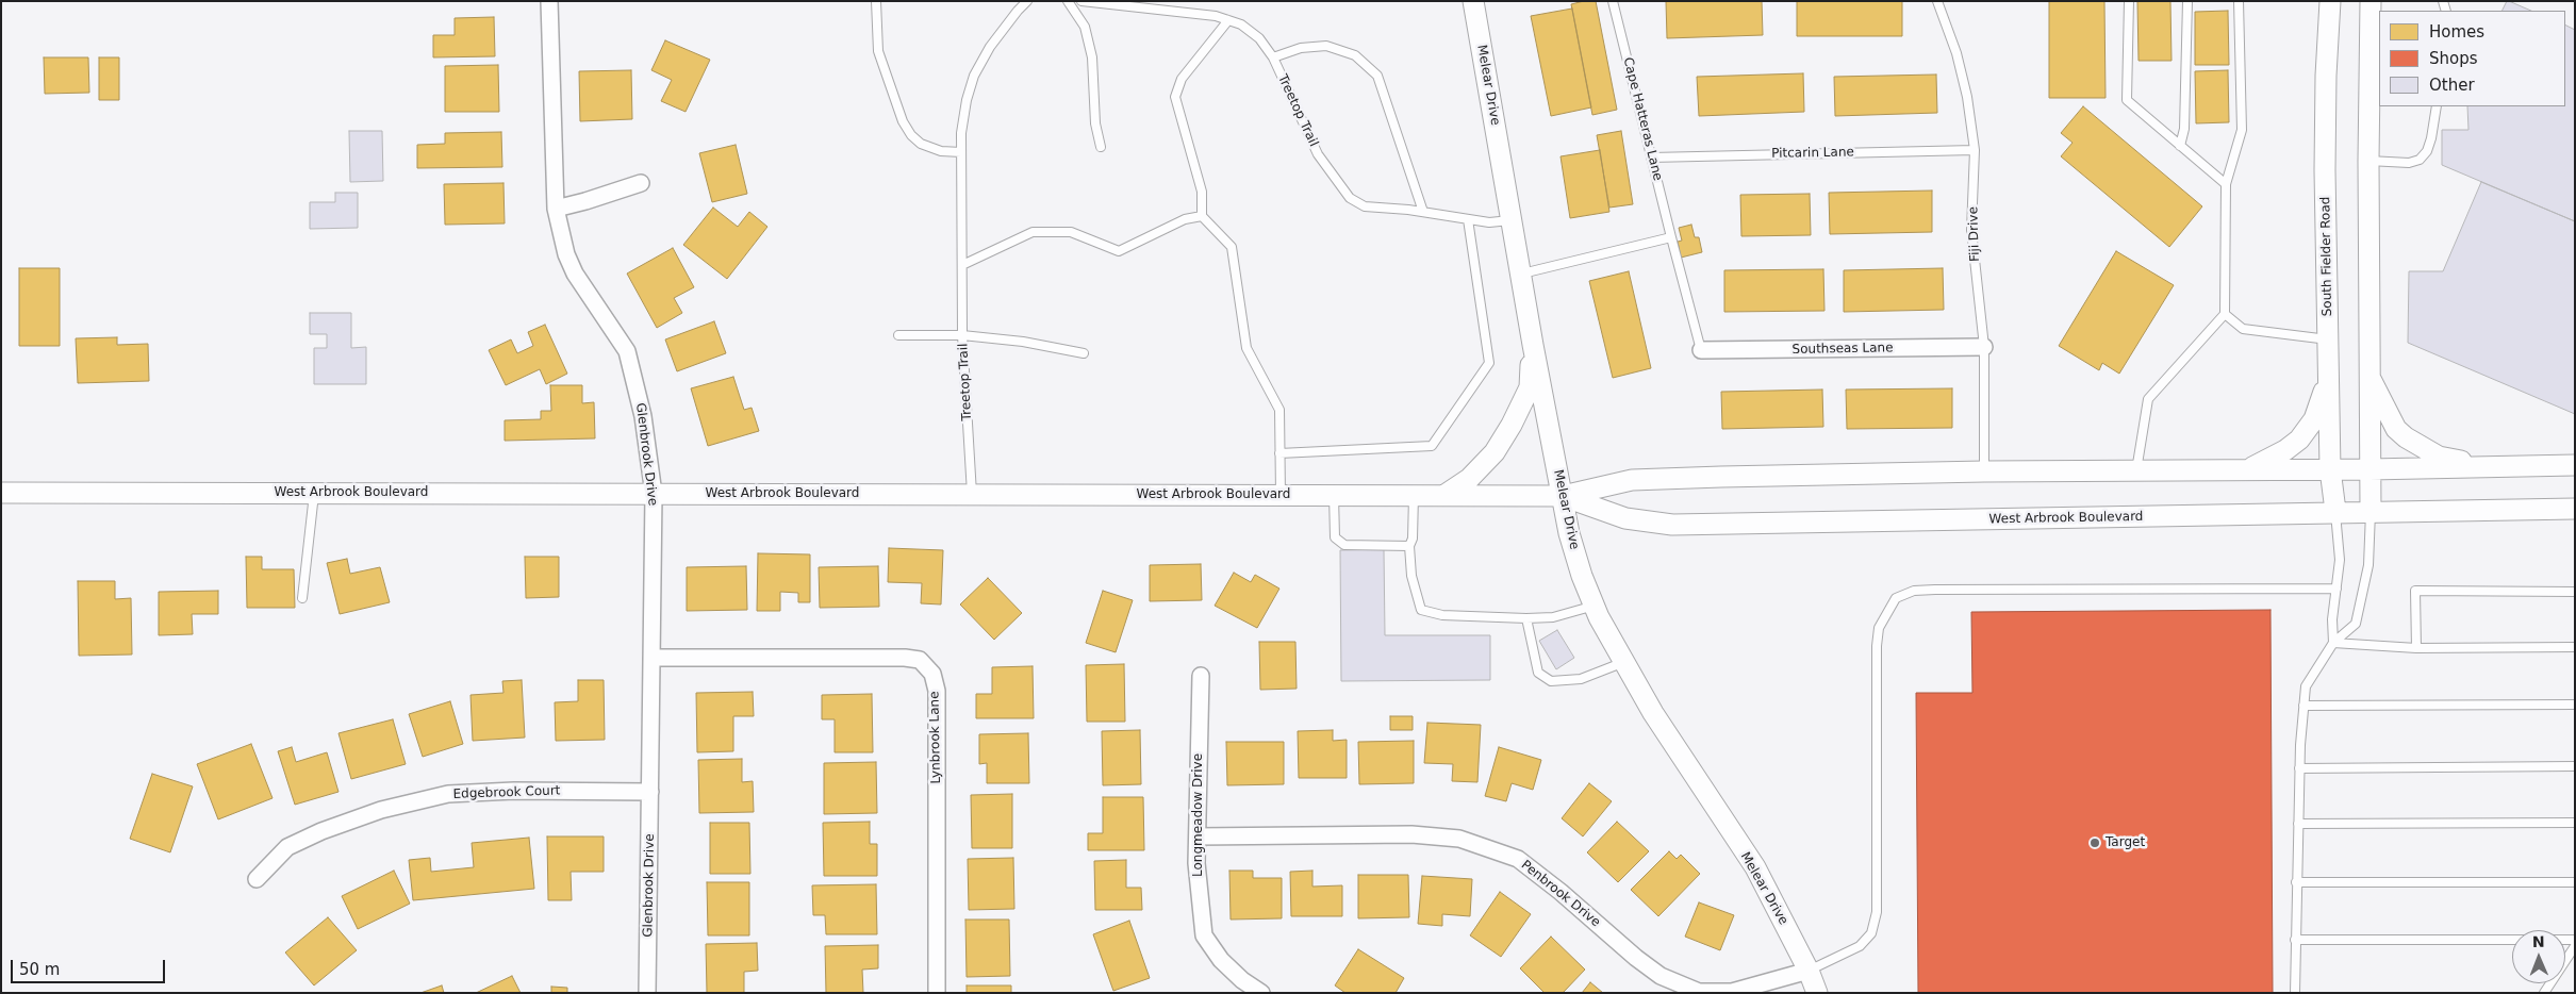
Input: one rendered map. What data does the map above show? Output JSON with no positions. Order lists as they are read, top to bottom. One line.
{"streets":{"street":["Melear Drive","South Fielder Road","Southseas Lane","Glenbrook Drive","West Arbrook Boulevard","Lynbrook Lane","Edgebrook Court","Longmeadow Drive","Penbrook Drive"],"lane":["Treetop Trail","Cape Hatteras Lane","Pitcarin Lane","Fiji Drive"]},"crossings":[["Melear Drive","Treetop Trail"],["Melear Drive","West Arbrook Boulevard"],["Melear Drive","Penbrook Drive"],["Treetop Trail","West Arbrook Boulevard"],["Cape Hatteras Lane","Pitcarin Lane"],["Cape Hatteras Lane","Southseas Lane"],["Pitcarin Lane","Fiji Drive"],["Fiji Drive","Southseas Lane"],["Fiji Drive","West Arbrook Boulevard"],["South Fielder Road","West Arbrook Boulevard"],["Glenbrook Drive","West Arbrook Boulevard"],["Glenbrook Drive","Lynbrook Lane"],["Glenbrook Drive","Edgebrook Court"],["Longmeadow Drive","Penbrook Drive"]],"places":["Target"],"legend":["Homes","Shops","Other"],"scale_bar":"50 m","north":"top"}
